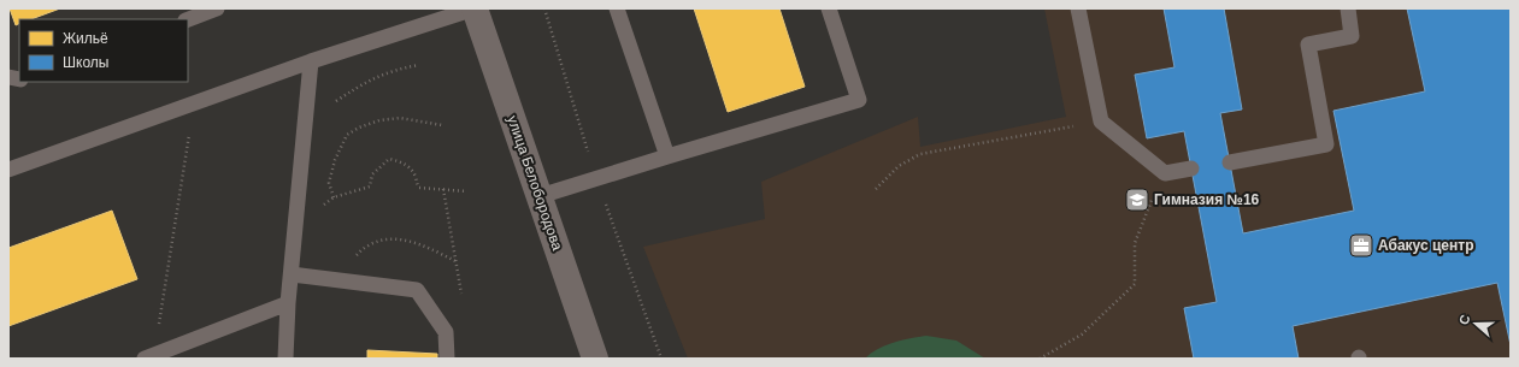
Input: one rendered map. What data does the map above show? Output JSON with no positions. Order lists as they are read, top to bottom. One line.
{"streets":{"street":["улица Белобородова"]},"places":{"school or university":["Гимназия №16"],"office":["Абакус центр"]},"legend":["Жильё","Школы"],"north":"left"}
